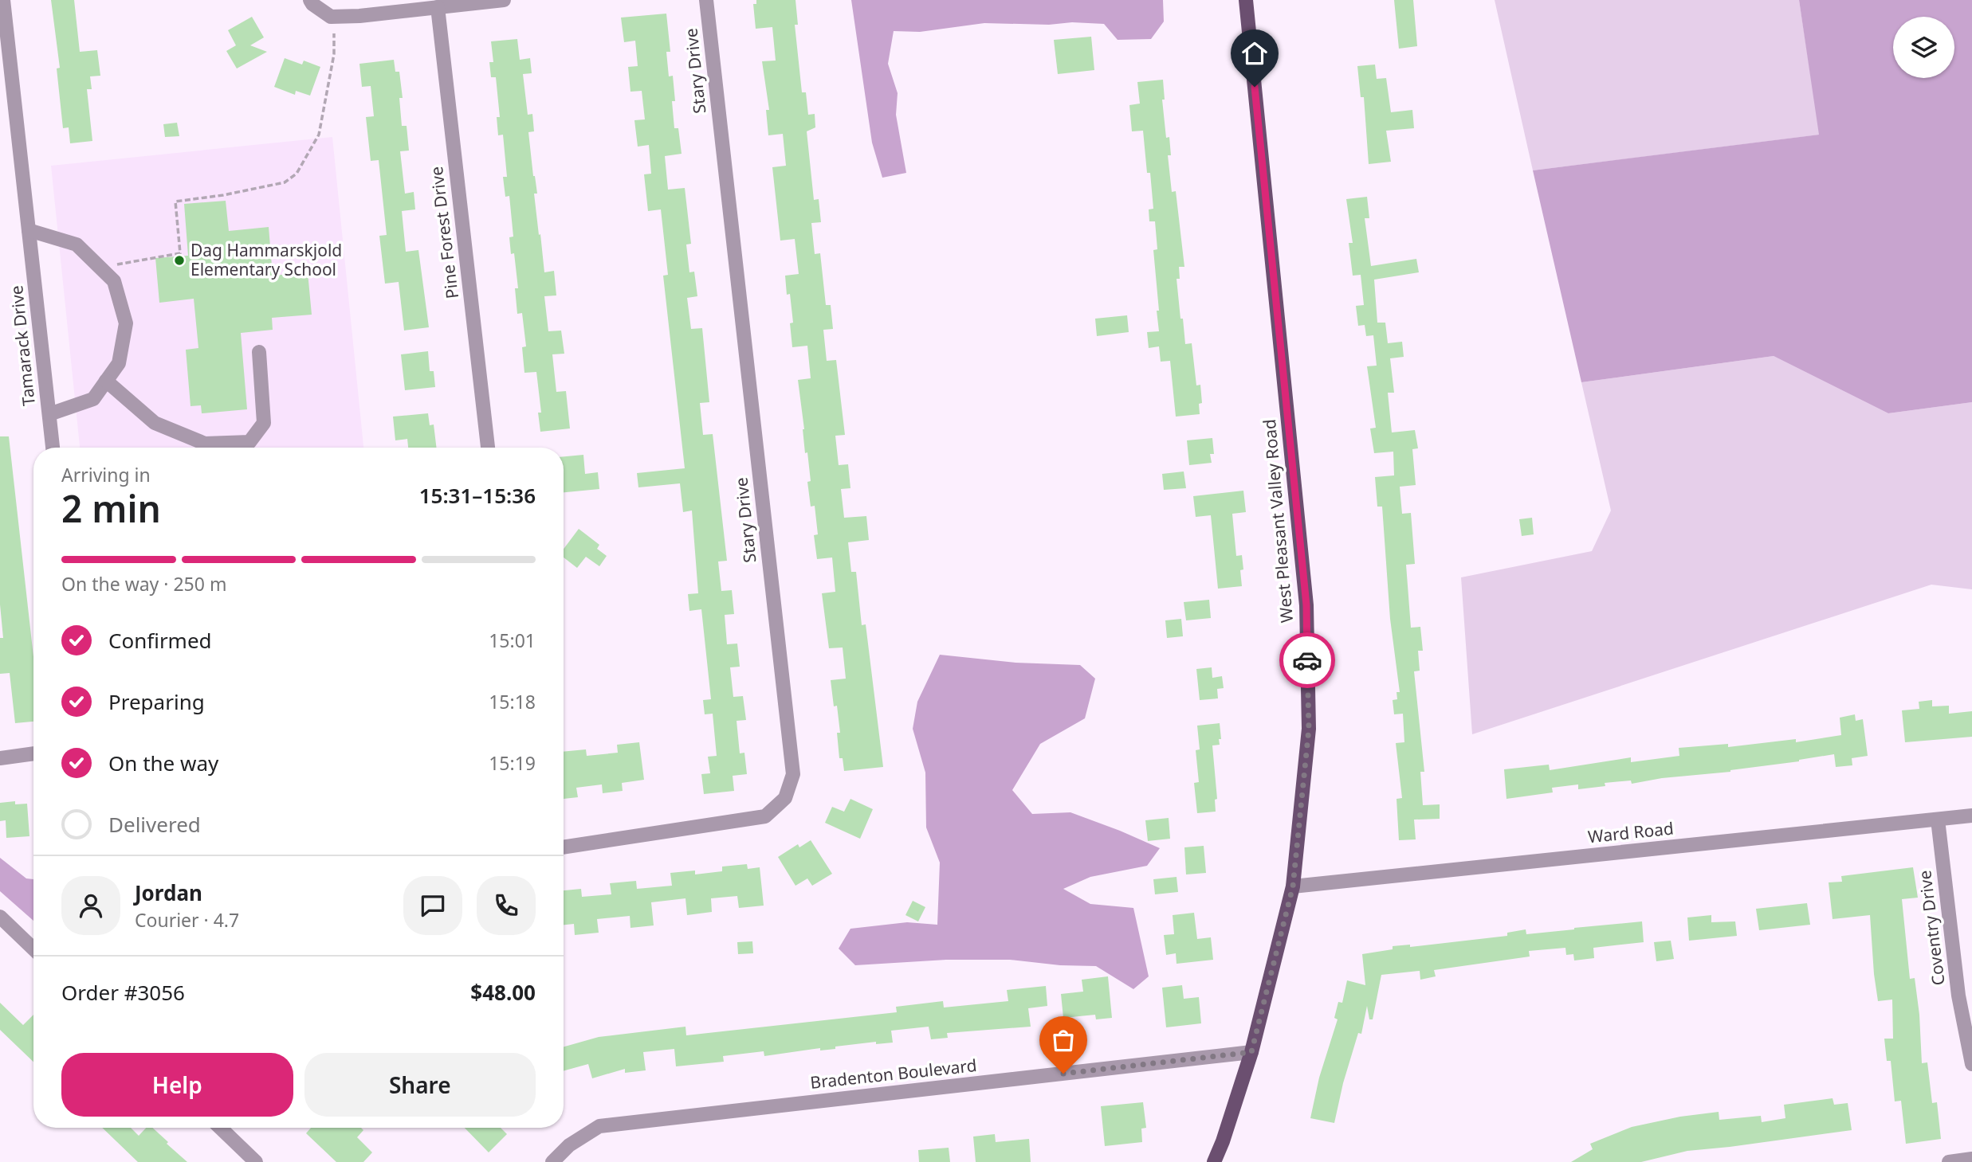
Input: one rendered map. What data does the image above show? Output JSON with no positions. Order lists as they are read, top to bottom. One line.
{"streets":{"main road":["West Pleasant Valley Road"],"street":["Stary Drive","Pine Forest Drive","Tamarack Drive","Ward Road","Coventry Drive","Bradenton Boulevard"]},"crossings":[["West Pleasant Valley Road","Ward Road"],["West Pleasant Valley Road","Bradenton Boulevard"],["Ward Road","Coventry Drive"]],"places":["Dag Hammarskjold Elementary School"],"page":{"heading":["2 min","Arriving in","15:31–15:36"],"panel":["Jordan","Courier · 4.7","Order #3056","$48.00"],"bar":"On the way · 250 m","list":[["Confirmed","15:01"],["Preparing","15:18"],["On the way","15:19"],"Delivered"],"buttons":["Help","Share"]}}
